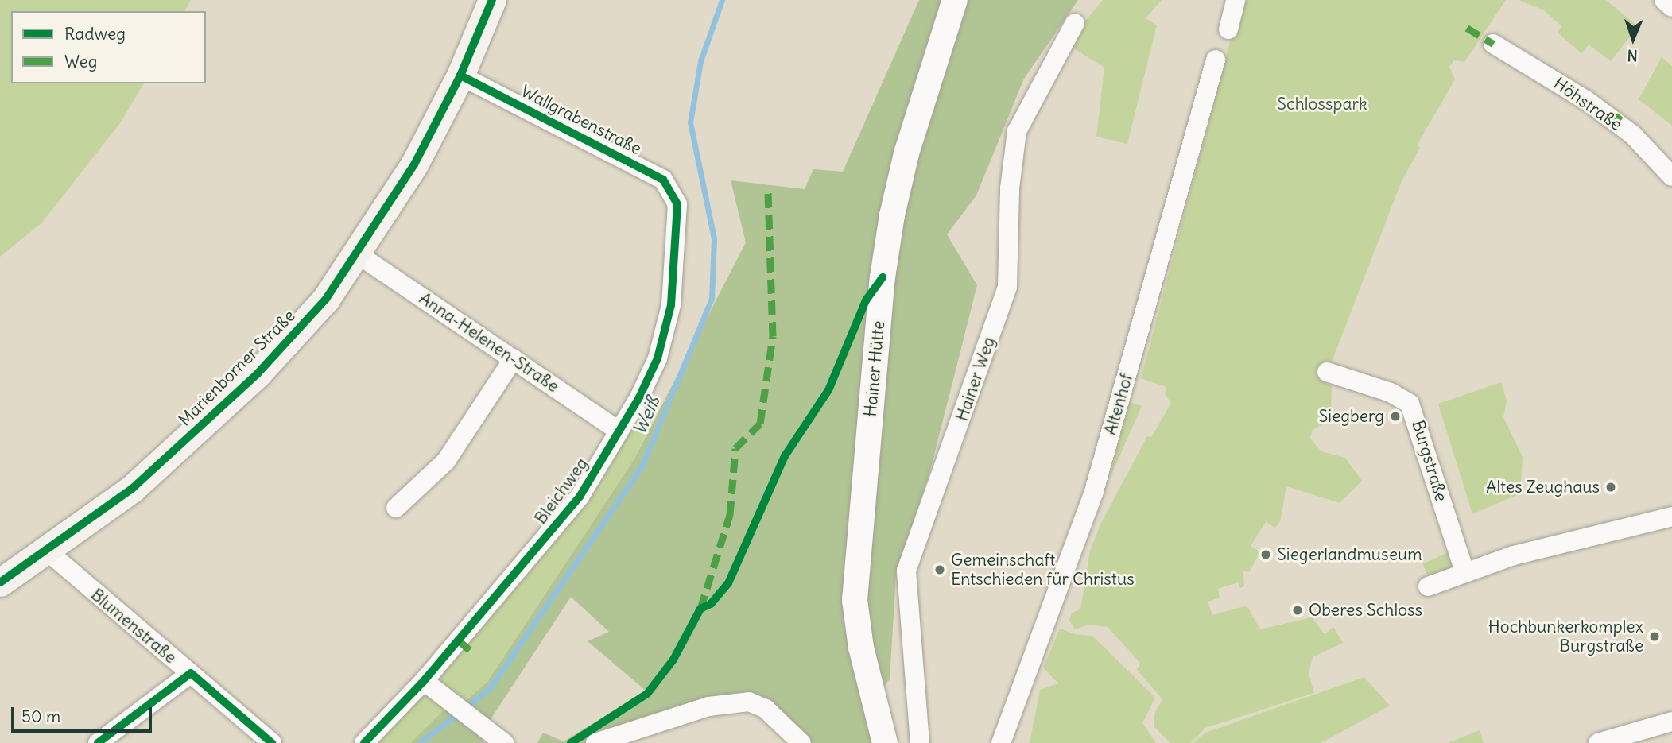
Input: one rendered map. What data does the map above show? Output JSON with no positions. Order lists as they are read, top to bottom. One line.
{"streets":{"main road":["Marienborner Straße"],"street":["Höhstraße","Wallgrabenstraße","Anna-Helenen-Straße","Hainer Hütte","Hainer Weg","Altenhof","Burgstraße","Bleichweg","Blumenstraße"]},"crossings":[["Wallgrabenstraße","Marienborner Straße"],["Wallgrabenstraße","Bleichweg"],["Anna-Helenen-Straße","Marienborner Straße"],["Anna-Helenen-Straße","Bleichweg"],["Marienborner Straße","Blumenstraße"]],"water":["Weiß"],"parks":["Schlosspark"],"places":["Siegberg","Altes Zeughaus","Siegerlandmuseum","Gemeinschaft Entschieden für Christus","Oberes Schloss","Hochbunkerkomplex Burgstraße"],"legend":["Radweg","Weg"],"scale_bar":"50 m","north":"bottom"}
